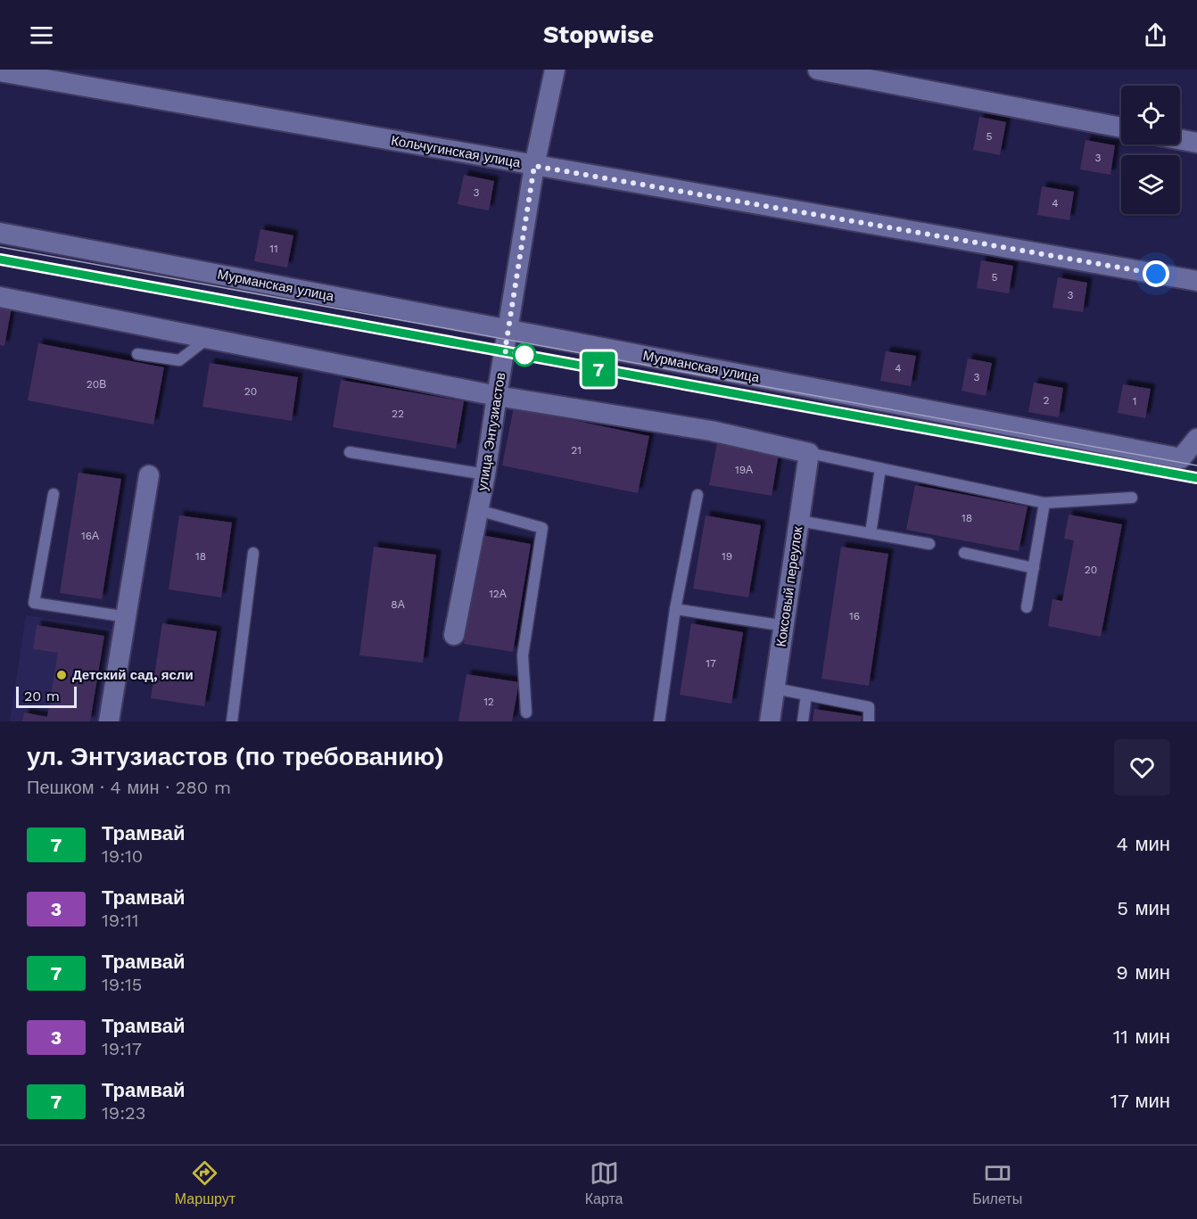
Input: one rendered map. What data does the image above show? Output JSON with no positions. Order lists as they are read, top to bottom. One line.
{"streets":{"street":["Кольчугинская улица","Мурманская улица","улица Энтузиастов","Коксовый переулок"]},"crossings":[["Кольчугинская улица","улица Энтузиастов"],["Мурманская улица","улица Энтузиастов"]],"places":["Детский сад, ясли"],"lines":["tram line 7"],"house_numbers":["5","3","3","4","11","5","3","4","3","20В","20","2","1","22","21","19А","18","16А","18","19","20","12А","8А","16","17","12"],"scale_bar":"20 m","page":{"header":"Stopwise","on_map":"7","scale":"20 m","heading":["ул. Энтузиастов (по требованию)","Пешком · 4 мин · 280 m"],"list":[{"mark":"7","name":"Трамвай","note":"19:10","value":"4 мин"},{"mark":"3","name":"Трамвай","note":"19:11","value":"5 мин"},{"mark":"7","name":"Трамвай","note":"19:15","value":"9 мин"},{"mark":"3","name":"Трамвай","note":"19:17","value":"11 мин"},{"mark":"7","name":"Трамвай","note":"19:23","value":"17 мин"}],"tabs":["Маршрут","Карта","Билеты"]}}
